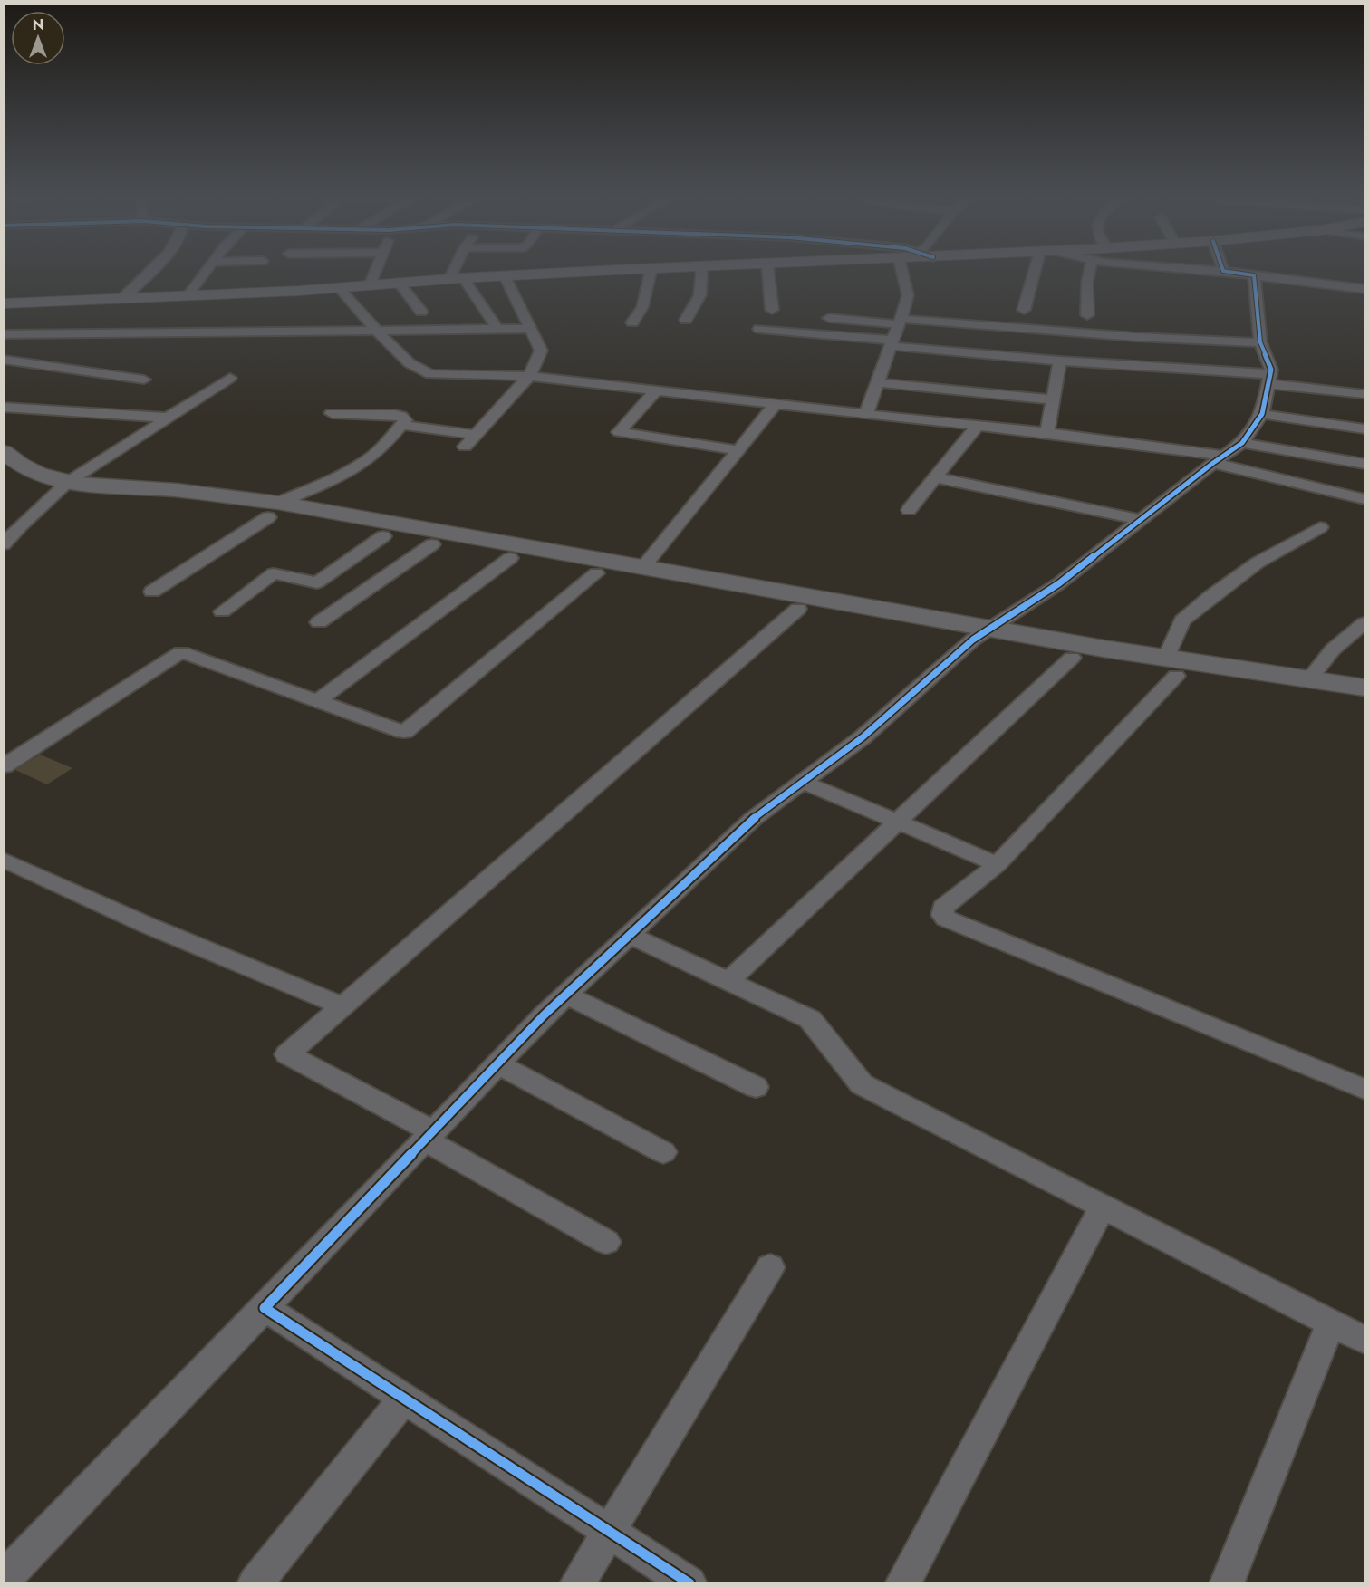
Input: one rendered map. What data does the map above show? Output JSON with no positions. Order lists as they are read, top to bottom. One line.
{"north":"top"}
